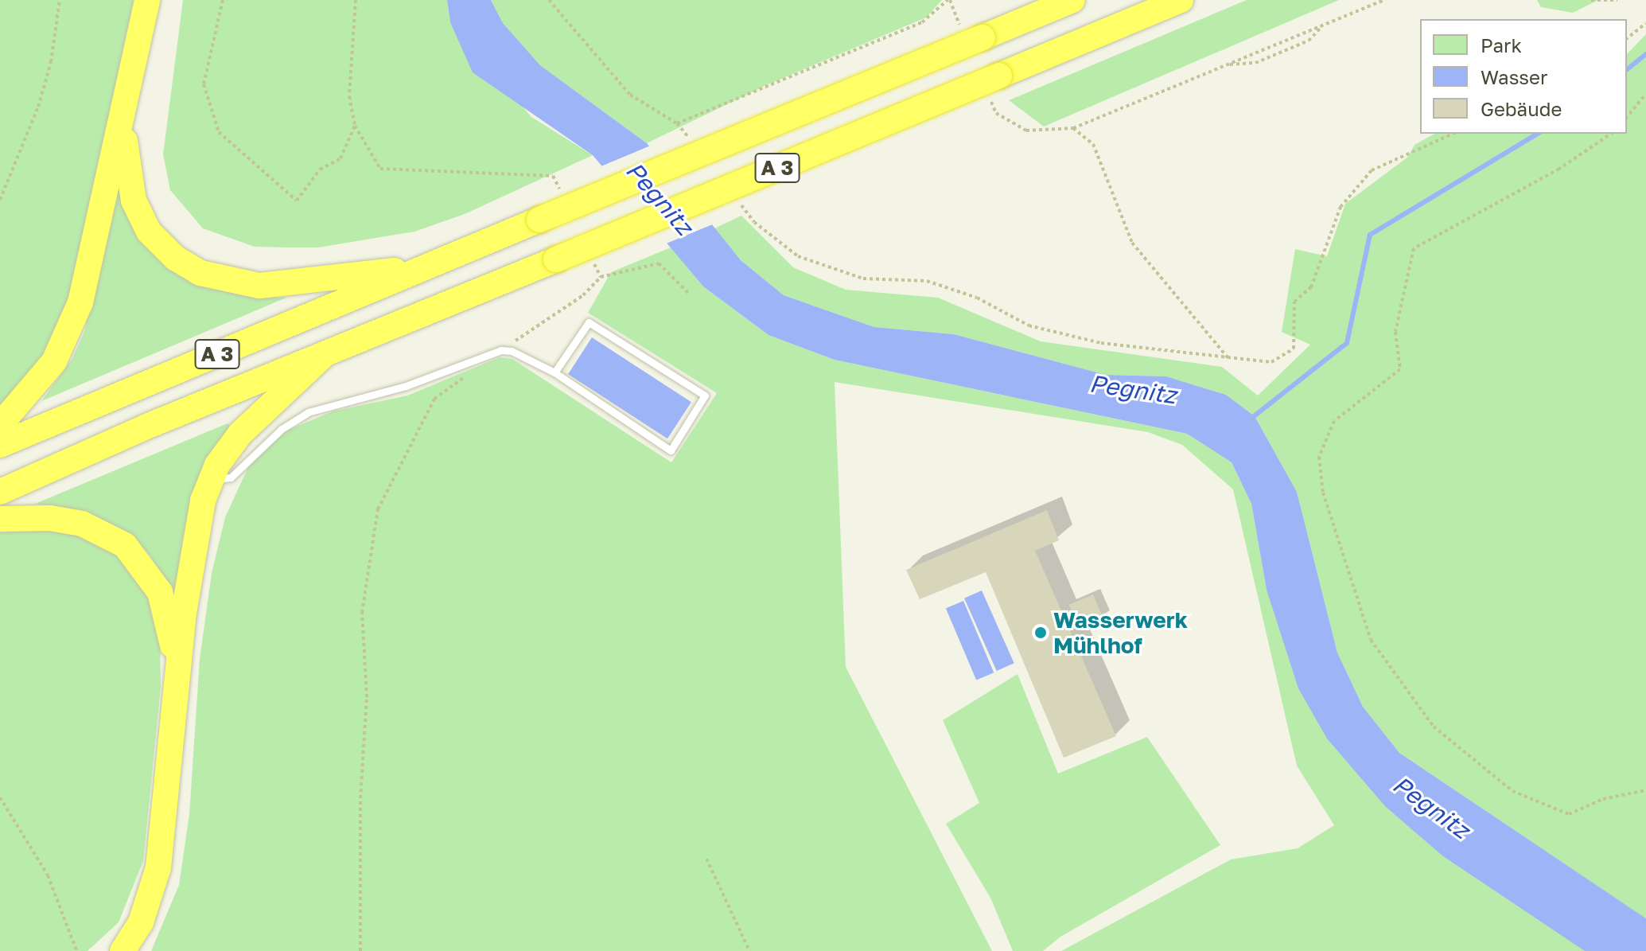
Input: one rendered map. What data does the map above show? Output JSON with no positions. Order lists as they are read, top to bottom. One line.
{"streets":{"highway":["A 3"]},"water":["Pegnitz"],"places":["Wasserwerk Mühlhof"],"legend":["Park","Wasser","Gebäude"]}
